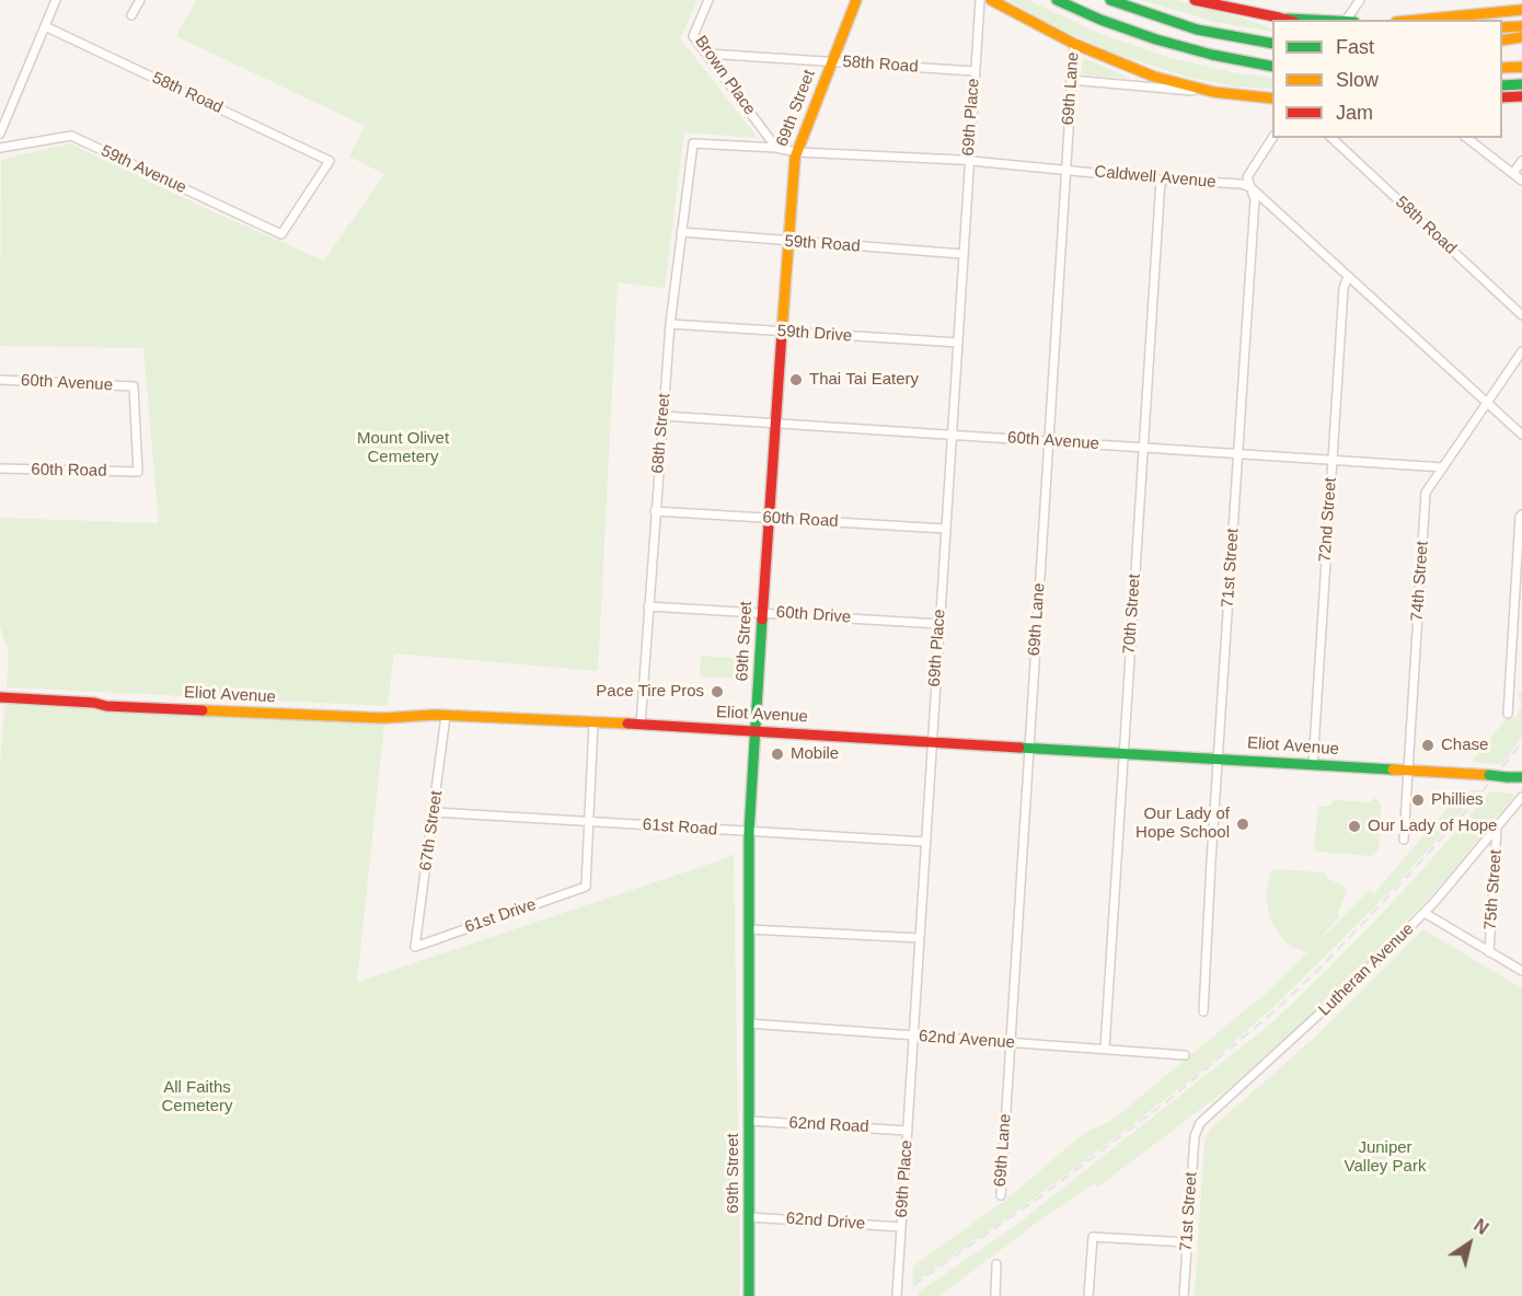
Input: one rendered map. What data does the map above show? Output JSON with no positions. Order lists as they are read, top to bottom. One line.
{"streets":{"main road":["69th Street","Eliot Avenue"],"street":["58th Road","Brown Place","69th Lane","69th Place","59th Avenue","Caldwell Avenue","59th Road","59th Drive","60th Avenue","68th Street","60th Road","72nd Street","71st Street","74th Street","70th Street","60th Drive","61st Road","67th Street","75th Street","61st Drive","Lutheran Avenue","62nd Avenue","62nd Road","62nd Drive"]},"crossings":[["58th Road","Brown Place"],["58th Road","69th Street"],["58th Road","69th Place"],["58th Road","59th Avenue"],["Brown Place","Caldwell Avenue"],["69th Lane","Caldwell Avenue"],["69th Lane","60th Avenue"],["69th Lane","Eliot Avenue"],["69th Lane","62nd Avenue"],["69th Street","Caldwell Avenue"],["69th Street","59th Road"],["69th Street","59th Drive"],["69th Street","60th Avenue"],["69th Street","60th Road"],["69th Street","60th Drive"],["69th Street","Eliot Avenue"],["69th Street","61st Road"],["69th Street","62nd Avenue"],["69th Street","62nd Road"],["69th Street","62nd Drive"],["69th Place","Caldwell Avenue"],["69th Place","59th Road"],["69th Place","59th Drive"],["69th Place","60th Avenue"],["69th Place","60th Road"],["69th Place","60th Drive"],["69th Place","Eliot Avenue"],["69th Place","61st Road"],["69th Place","62nd Avenue"],["69th Place","62nd Road"],["69th Place","62nd Drive"],["Caldwell Avenue","68th Street"],["Caldwell Avenue","71st Street"],["Caldwell Avenue","70th Street"],["59th Road","68th Street"],["59th Drive","68th Street"],["60th Avenue","68th Street"],["60th Avenue","60th Road"],["60th Avenue","72nd Street"],["60th Avenue","71st Street"],["60th Avenue","74th Street"],["60th Avenue","70th Street"],["68th Street","60th Road"],["68th Street","60th Drive"],["68th Street","Eliot Avenue"],["72nd Street","Eliot Avenue"],["71st Street","Eliot Avenue"],["71st Street","Lutheran Avenue"],["74th Street","Eliot Avenue"],["70th Street","Eliot Avenue"],["70th Street","62nd Avenue"],["Eliot Avenue","67th Street"],["61st Road","67th Street"],["61st Road","61st Drive"],["67th Street","61st Drive"],["75th Street","Lutheran Avenue"]],"parks":["Mount Olivet Cemetery","All Faiths Cemetery","Juniper Valley Park"],"places":["Thai Tai Eatery","Pace Tire Pros","Chase","Mobile","Phillies","Our Lady of Hope School","Our Lady of Hope"],"legend":["Fast","Slow","Jam"],"north":"top right"}
